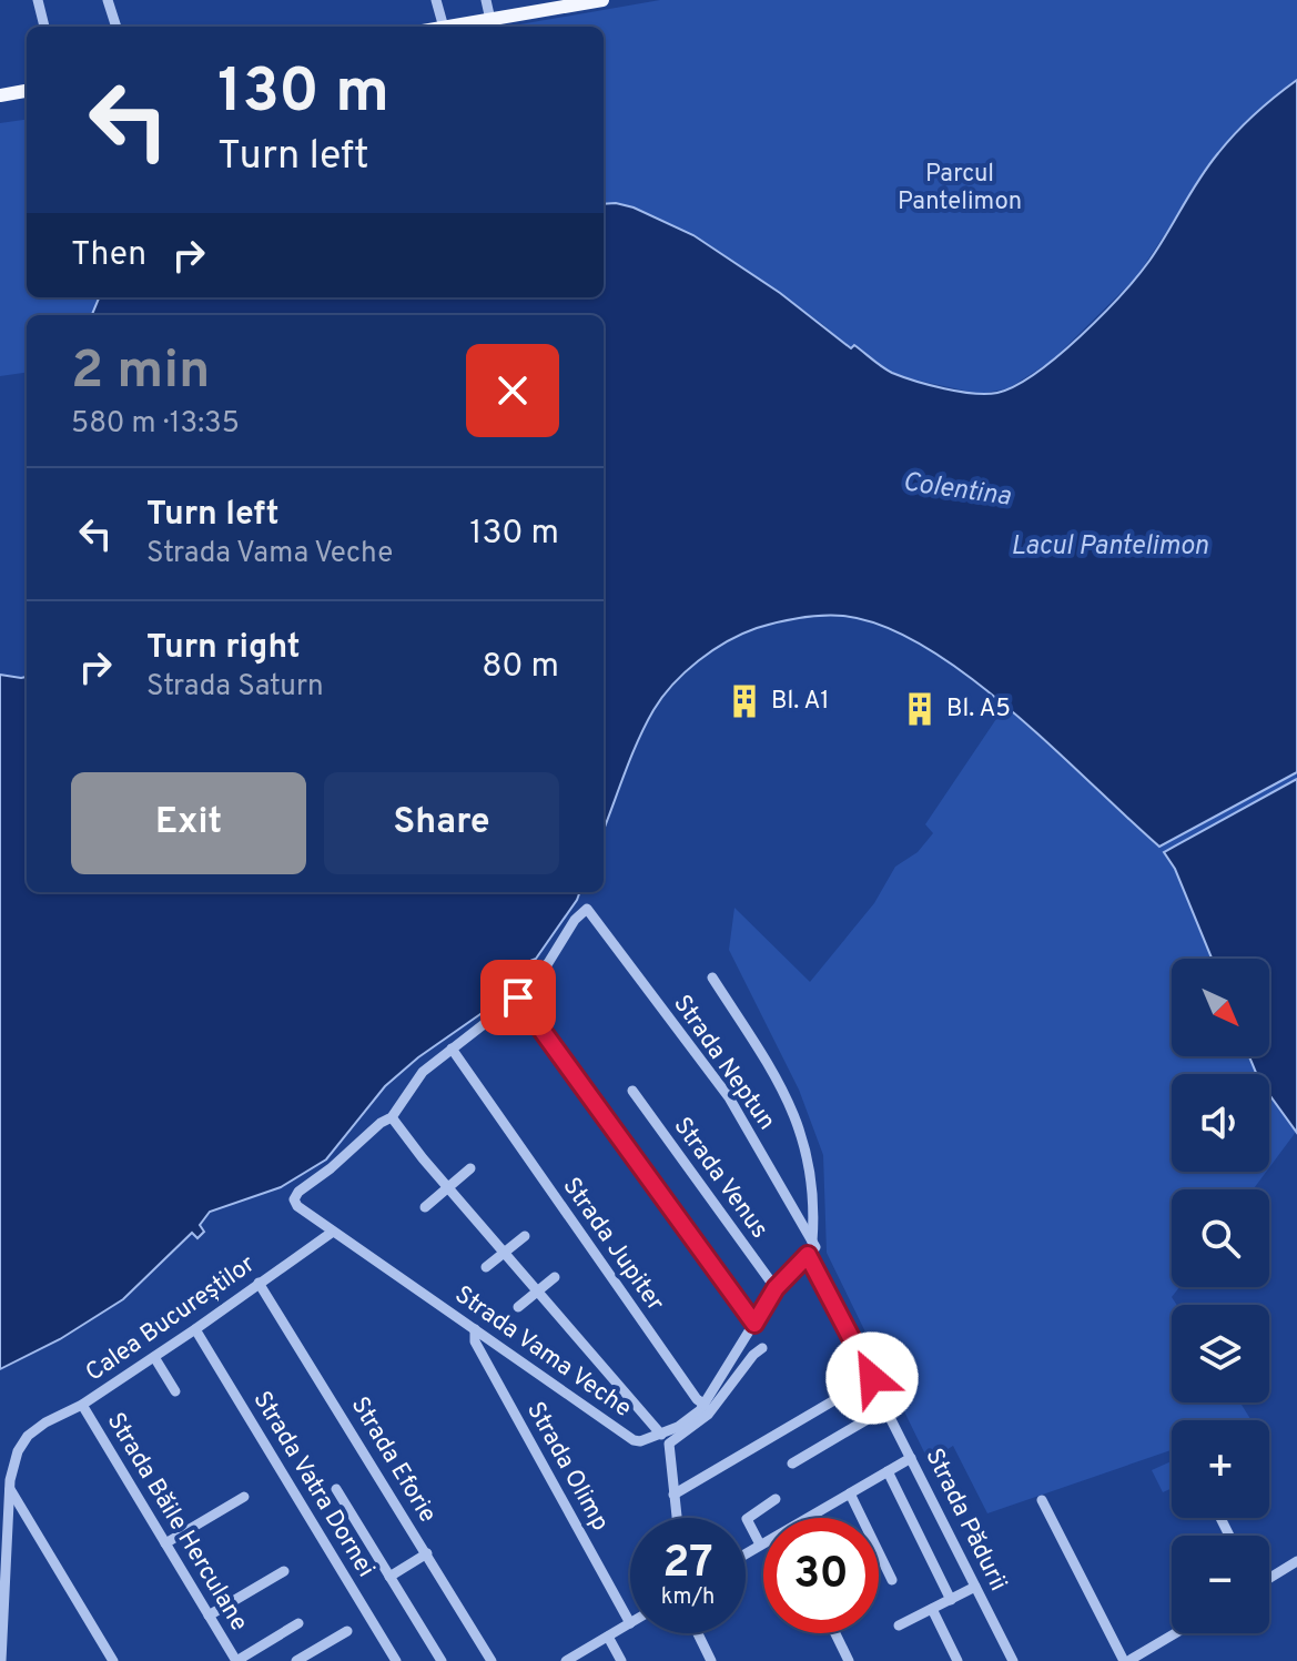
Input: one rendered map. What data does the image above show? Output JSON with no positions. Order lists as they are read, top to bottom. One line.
{"streets":{"street":["Strada Neptun","Strada Venus","Strada Jupiter","Calea Bucureștilor","Strada Vama Veche","Strada Eforie","Strada Olimp","Strada Vatra Dornei","Strada Pădurii","Strada Băile Herculane"]},"crossings":[["Strada Neptun","Strada Pădurii"],["Calea Bucureștilor","Strada Vama Veche"],["Calea Bucureștilor","Strada Eforie"],["Calea Bucureștilor","Strada Vatra Dornei"],["Calea Bucureștilor","Strada Băile Herculane"],["Strada Vama Veche","Strada Olimp"]],"water":["Colentina","Lacul Pantelimon"],"parks":["Parcul Pantelimon"],"places":{"building":["Bl. A1","Bl. A5"]},"north":"bottom right","page":{"turn":["130 m","Turn left"],"then":"Then","heading":["2 min","580 m · 13:35"],"list":[{"name":"Turn left","note":"Strada Vama Veche","value":"130 m"},{"name":"Turn right","note":"Strada Saturn","value":"80 m"}],"buttons":["Exit","Share"],"map_buttons":["+","−"],"speed":"27 km/h","limit":"30"}}
